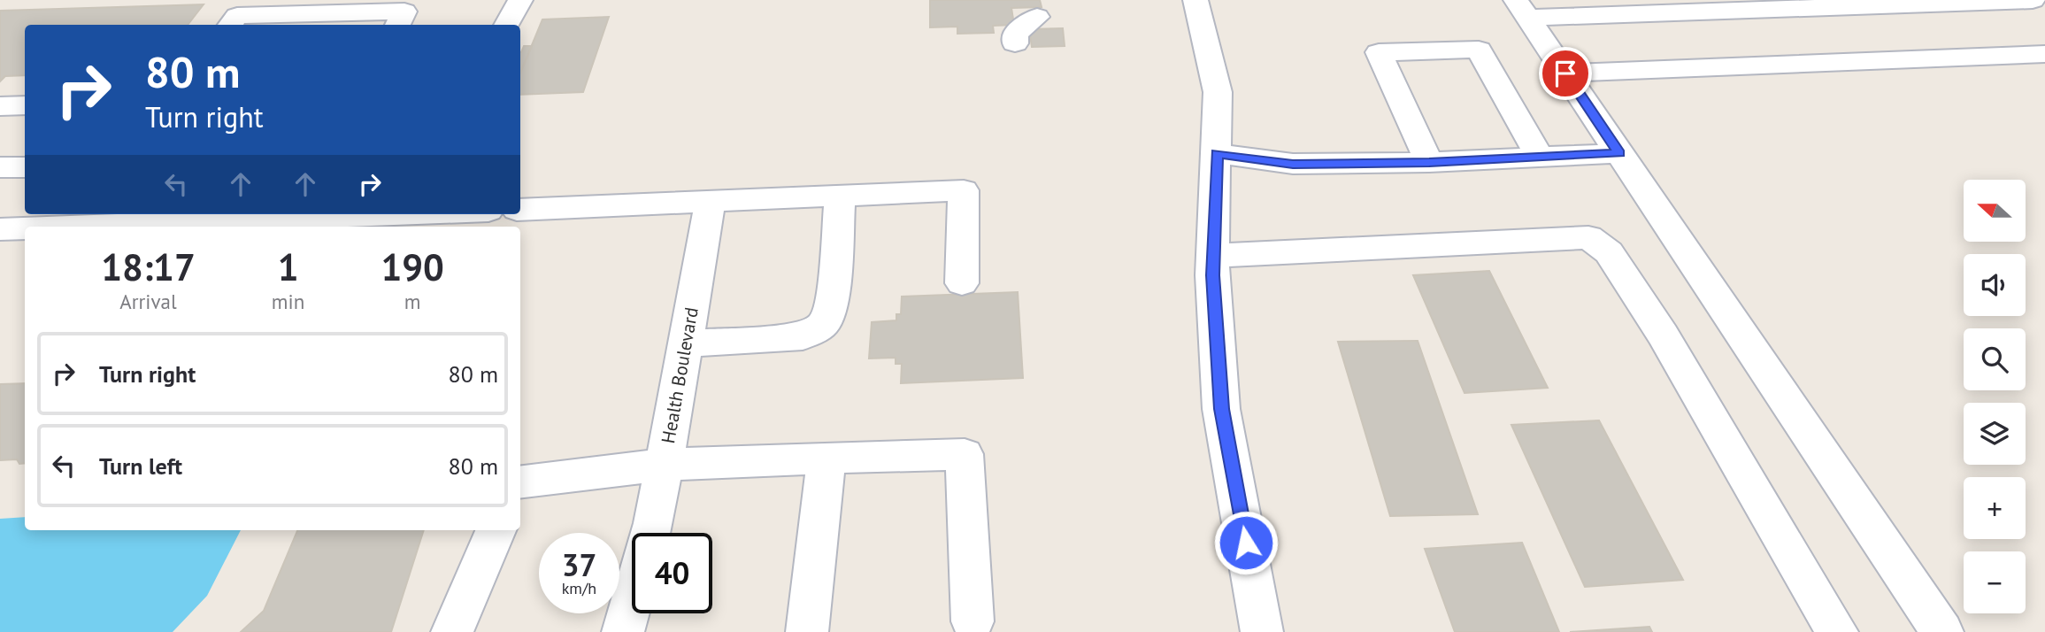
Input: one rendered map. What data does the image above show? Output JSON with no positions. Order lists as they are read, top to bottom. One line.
{"streets":{"street":["Health Boulevard"]},"north":"left","page":{"turn":["80 m","Turn right"],"map_buttons":["+","−"],"eta":["18:17","Arrival","1","min","190","m"],"list":[{"name":"Turn right","value":"80 m"},{"name":"Turn left","value":"80 m"}],"speed":"37 km/h","limit":"40"}}
